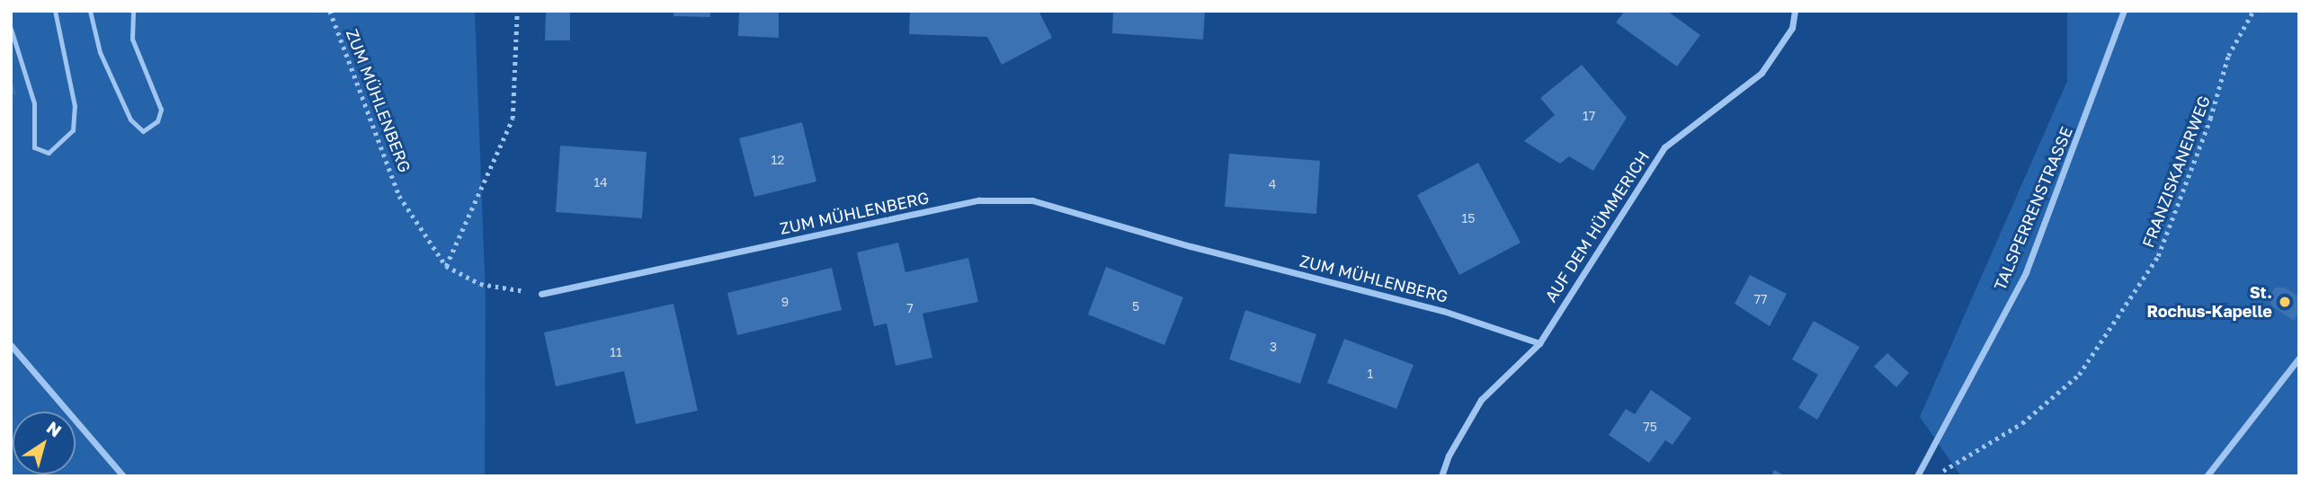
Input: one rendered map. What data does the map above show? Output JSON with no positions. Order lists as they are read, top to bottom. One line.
{"streets":{"street":["ZUM MÜHLENBERG","TALSPERRENSTRASSE","AUF DEM HÜMMERICH"],"path":["FRANZISKANERWEG"]},"crossings":[["ZUM MÜHLENBERG","AUF DEM HÜMMERICH"]],"places":["St. Rochus-Kapelle"],"house_numbers":["17","12","14","4","15","77","9","5","7","3","11","1","75"],"north":"top right"}
